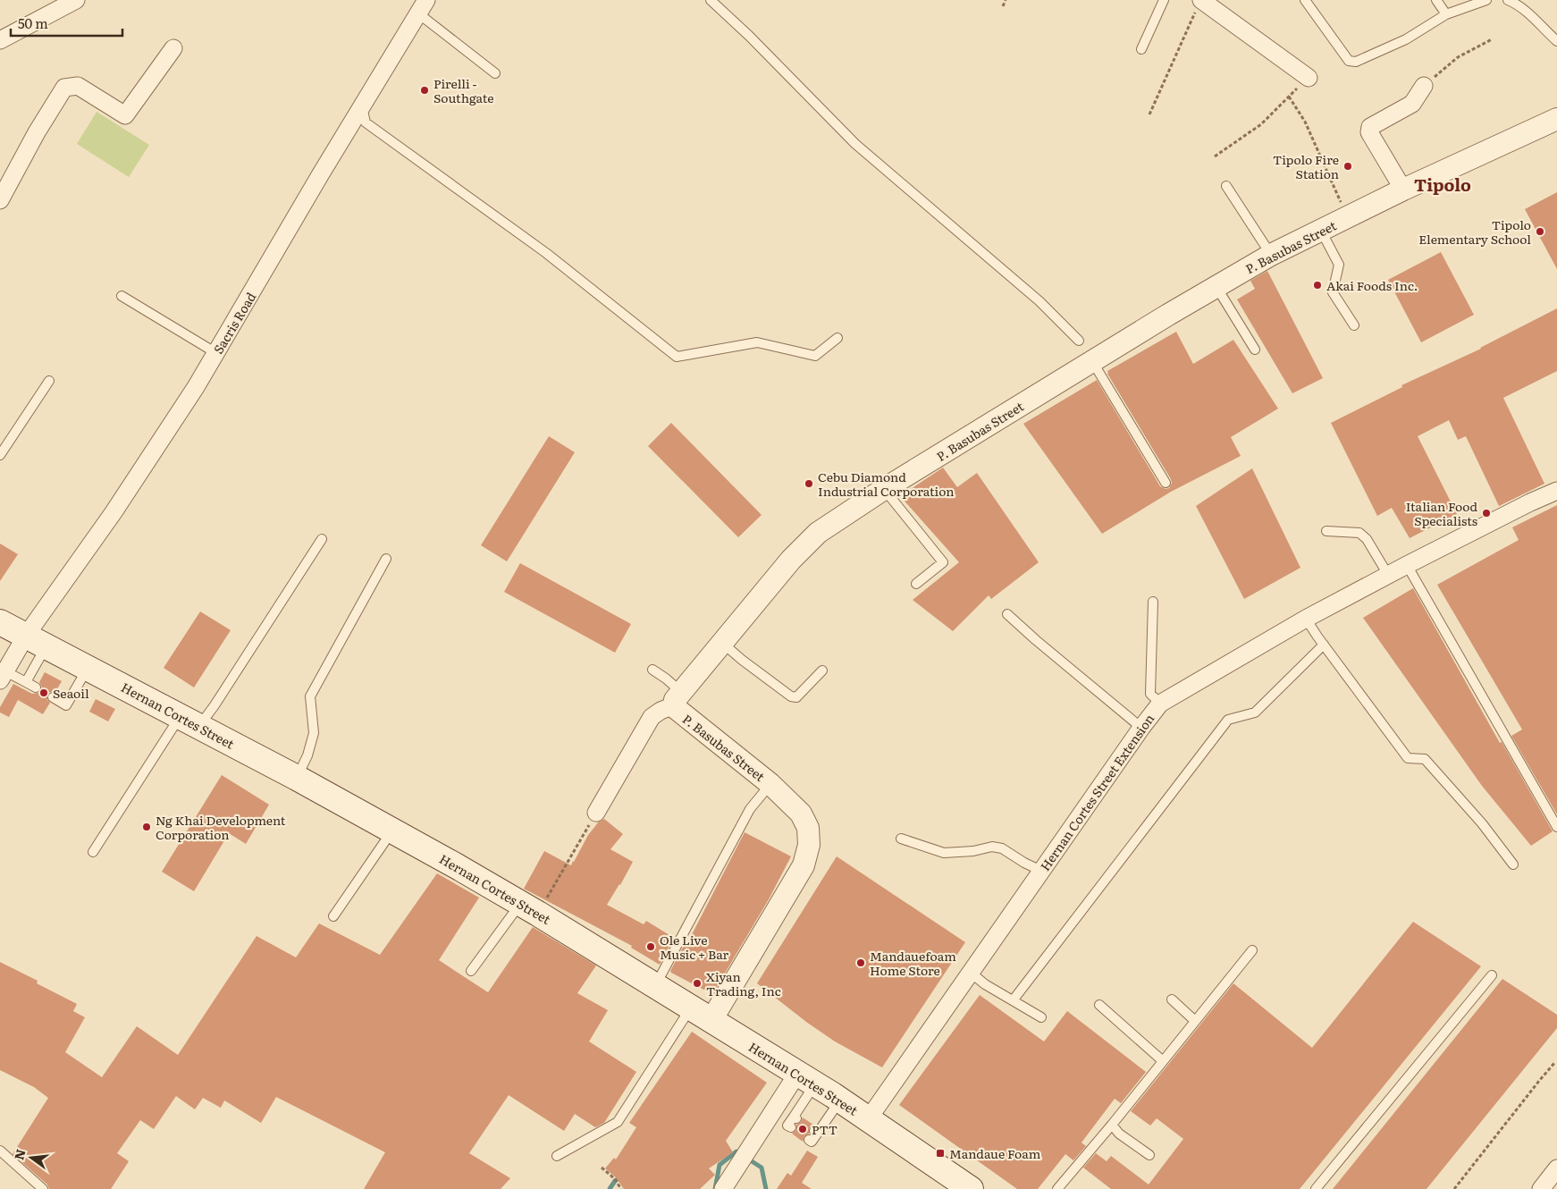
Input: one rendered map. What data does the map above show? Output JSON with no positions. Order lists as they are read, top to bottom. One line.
{"streets":{"main road":["Hernan Cortes Street"],"street":["P. Basubas Street","Sacris Road","Hernan Cortes Street Extension"]},"crossings":[["P. Basubas Street","Hernan Cortes Street"],["Sacris Road","Hernan Cortes Street"],["Hernan Cortes Street","Hernan Cortes Street Extension"]],"districts":["Tipolo"],"places":{"other":["Pirelli - Southgate","Tipolo Fire Station","Tipolo Elementary School","Akai Foods Inc.","Cebu Diamond Industrial Corporation","Italian Food Specialists","Seaoil","Ng Khai Development Corporation","Ole Live Music + Bar","Mandauefoam Home Store","Xiyan Trading, Inc","PTT"],"transit":["Mandaue Foam"]},"scale_bar":"50 m","north":"left"}
